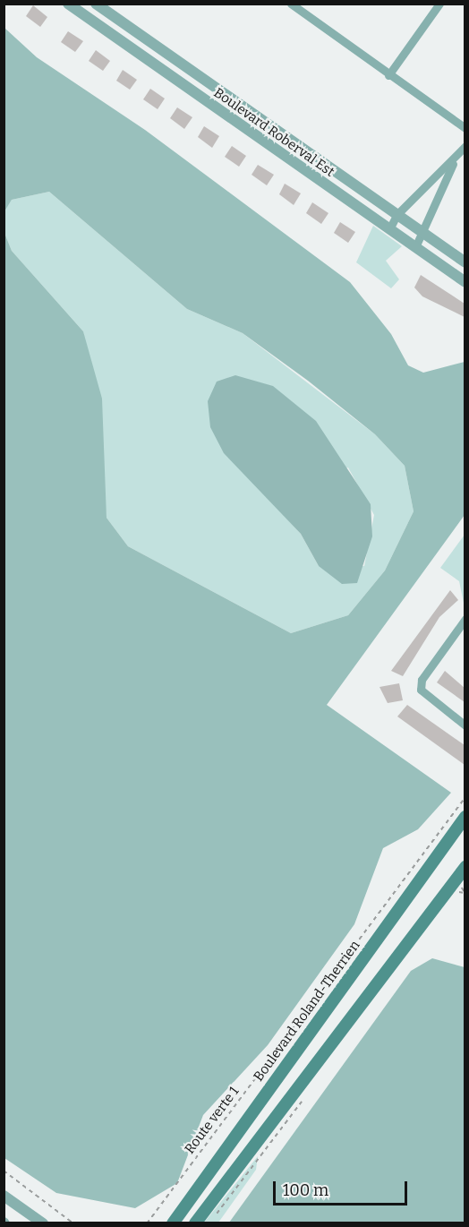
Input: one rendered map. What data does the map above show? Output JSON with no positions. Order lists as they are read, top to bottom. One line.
{"streets":{"main road":["Boulevard Roland-Therrien"],"street":["Boulevard Roberval Est"],"path":["Route verte 1"]},"scale_bar":"100 m"}
